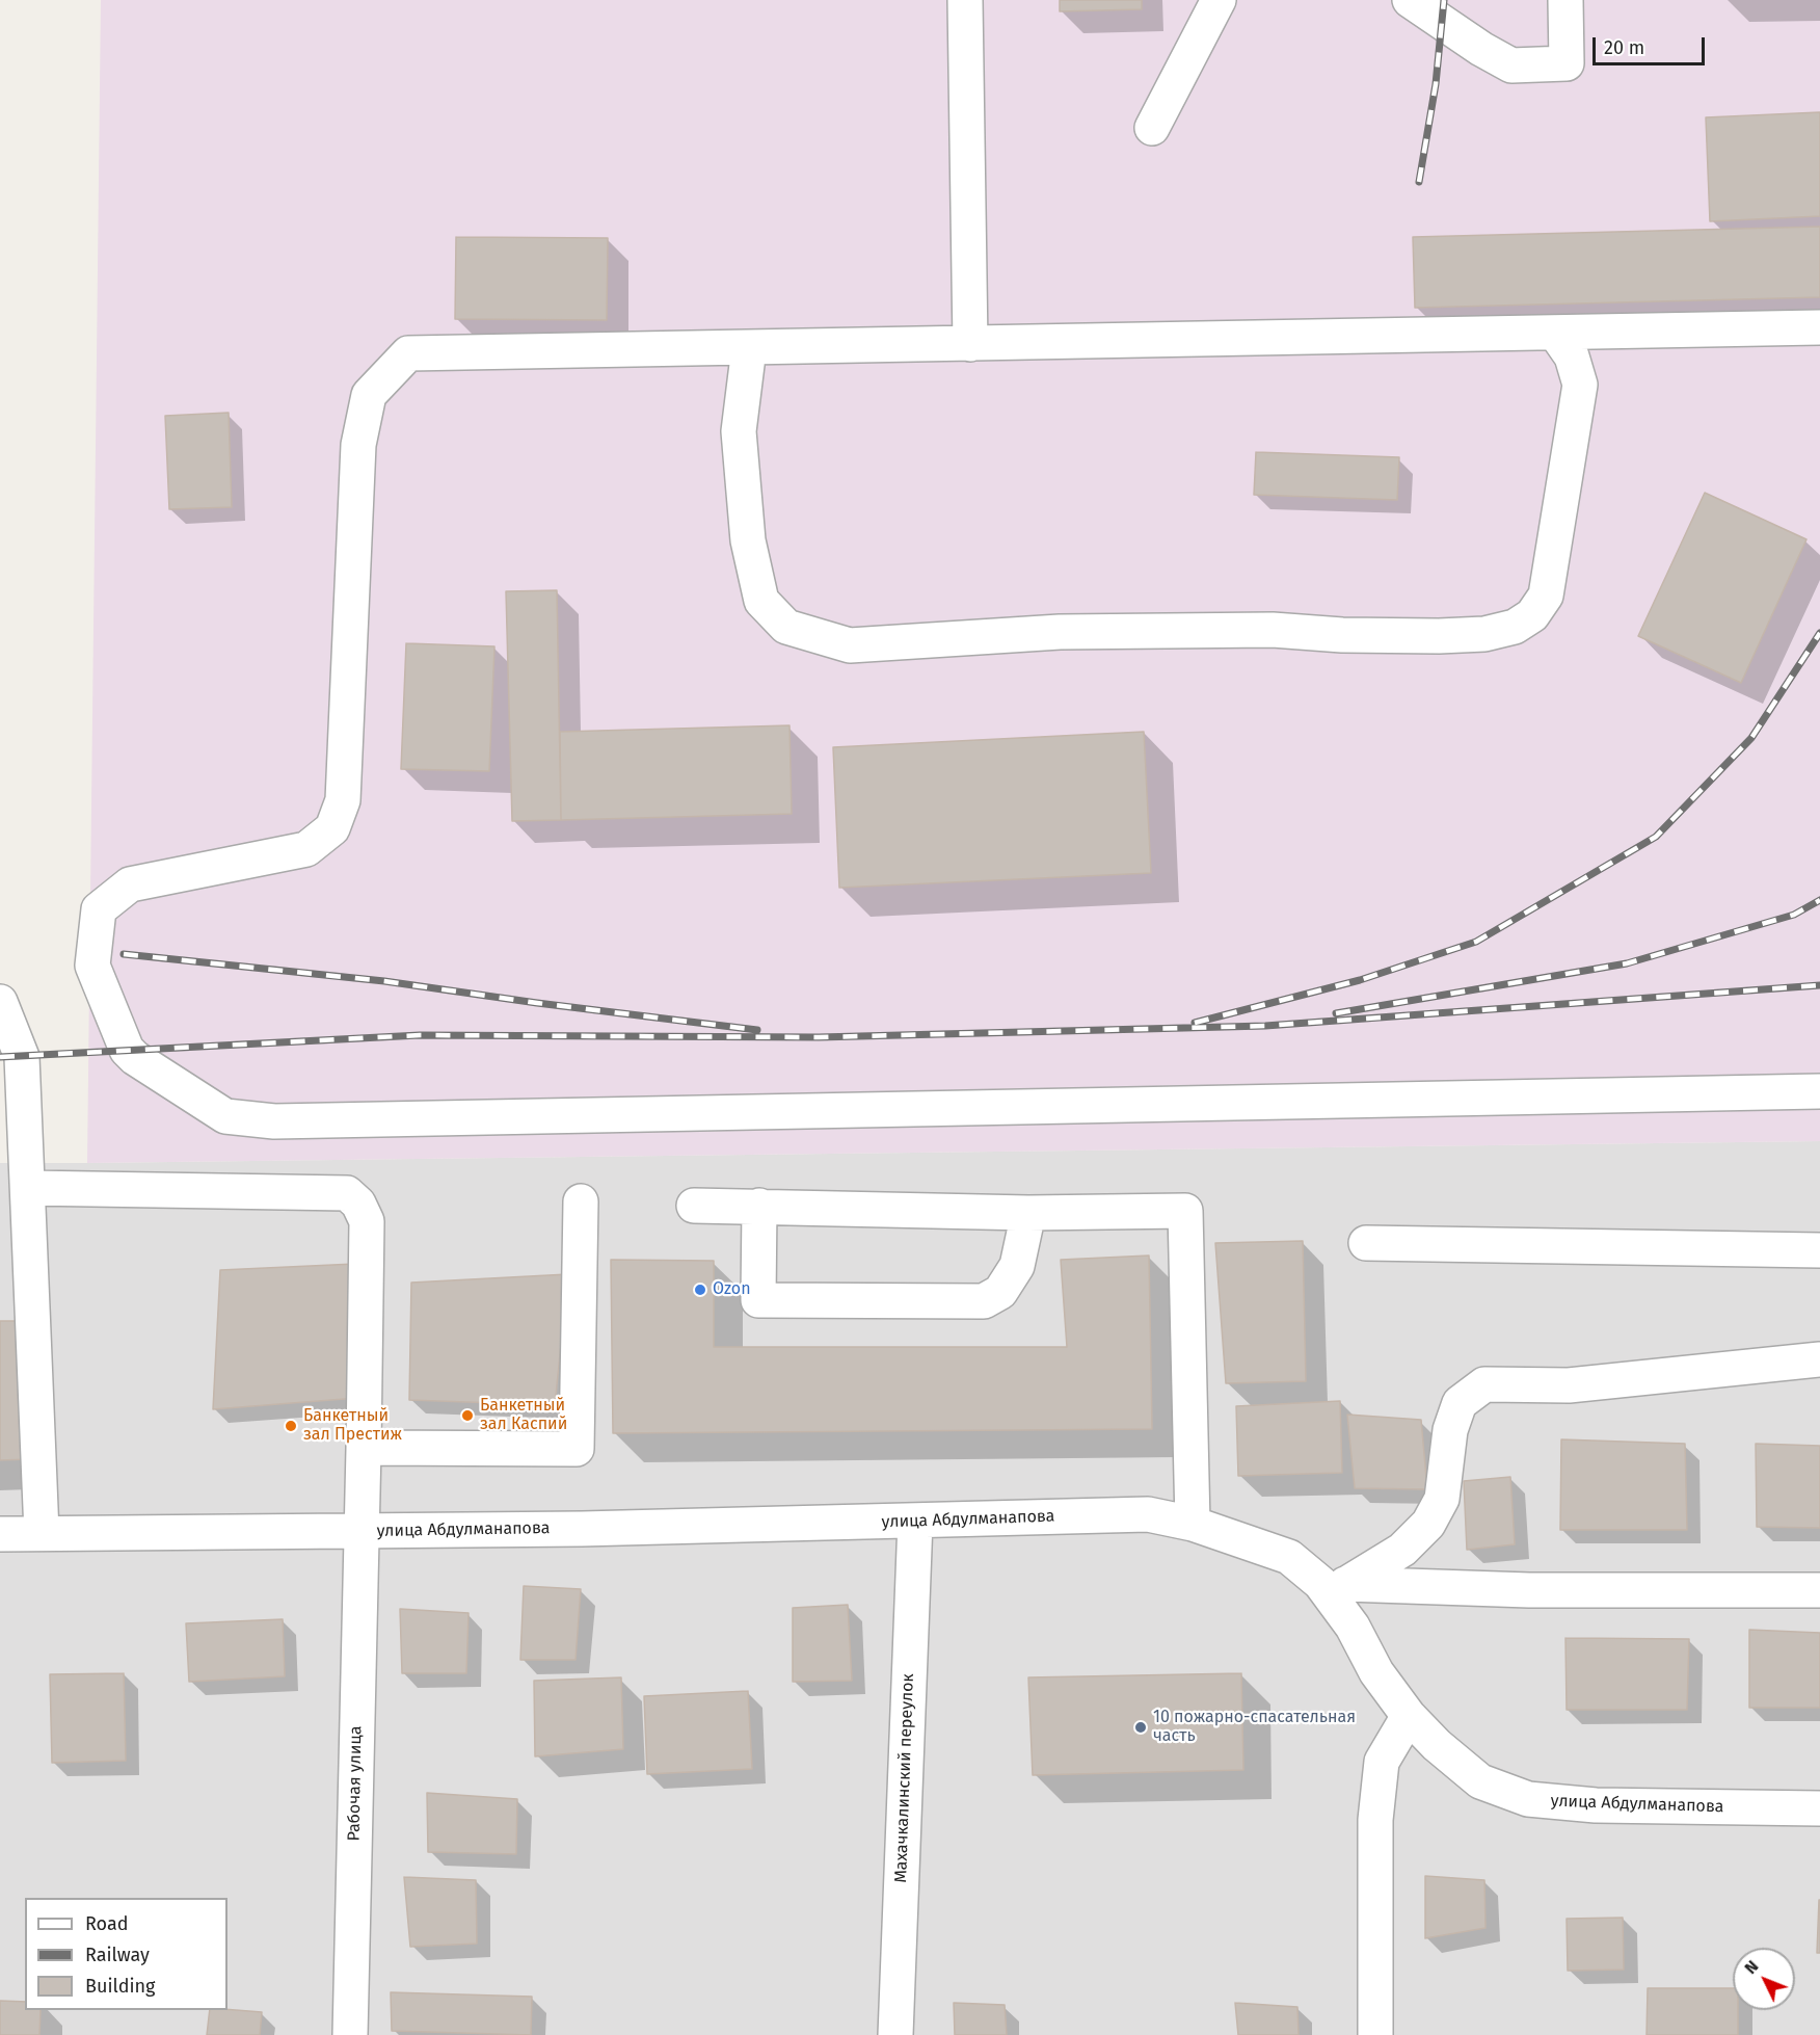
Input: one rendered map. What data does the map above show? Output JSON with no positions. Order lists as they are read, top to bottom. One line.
{"streets":{"street":["улица Абдулманапова","Махачкалинский переулок","Рабочая улица"]},"crossings":[["улица Абдулманапова","Махачкалинский переулок"],["улица Абдулманапова","Рабочая улица"]],"places":["Ozon","Банкетный зал Каспий","Банкетный зал Престиж","10 пожарно-спасательная часть"],"legend":["Road","Railway","Building"],"scale_bar":"20 m","north":"top left"}
